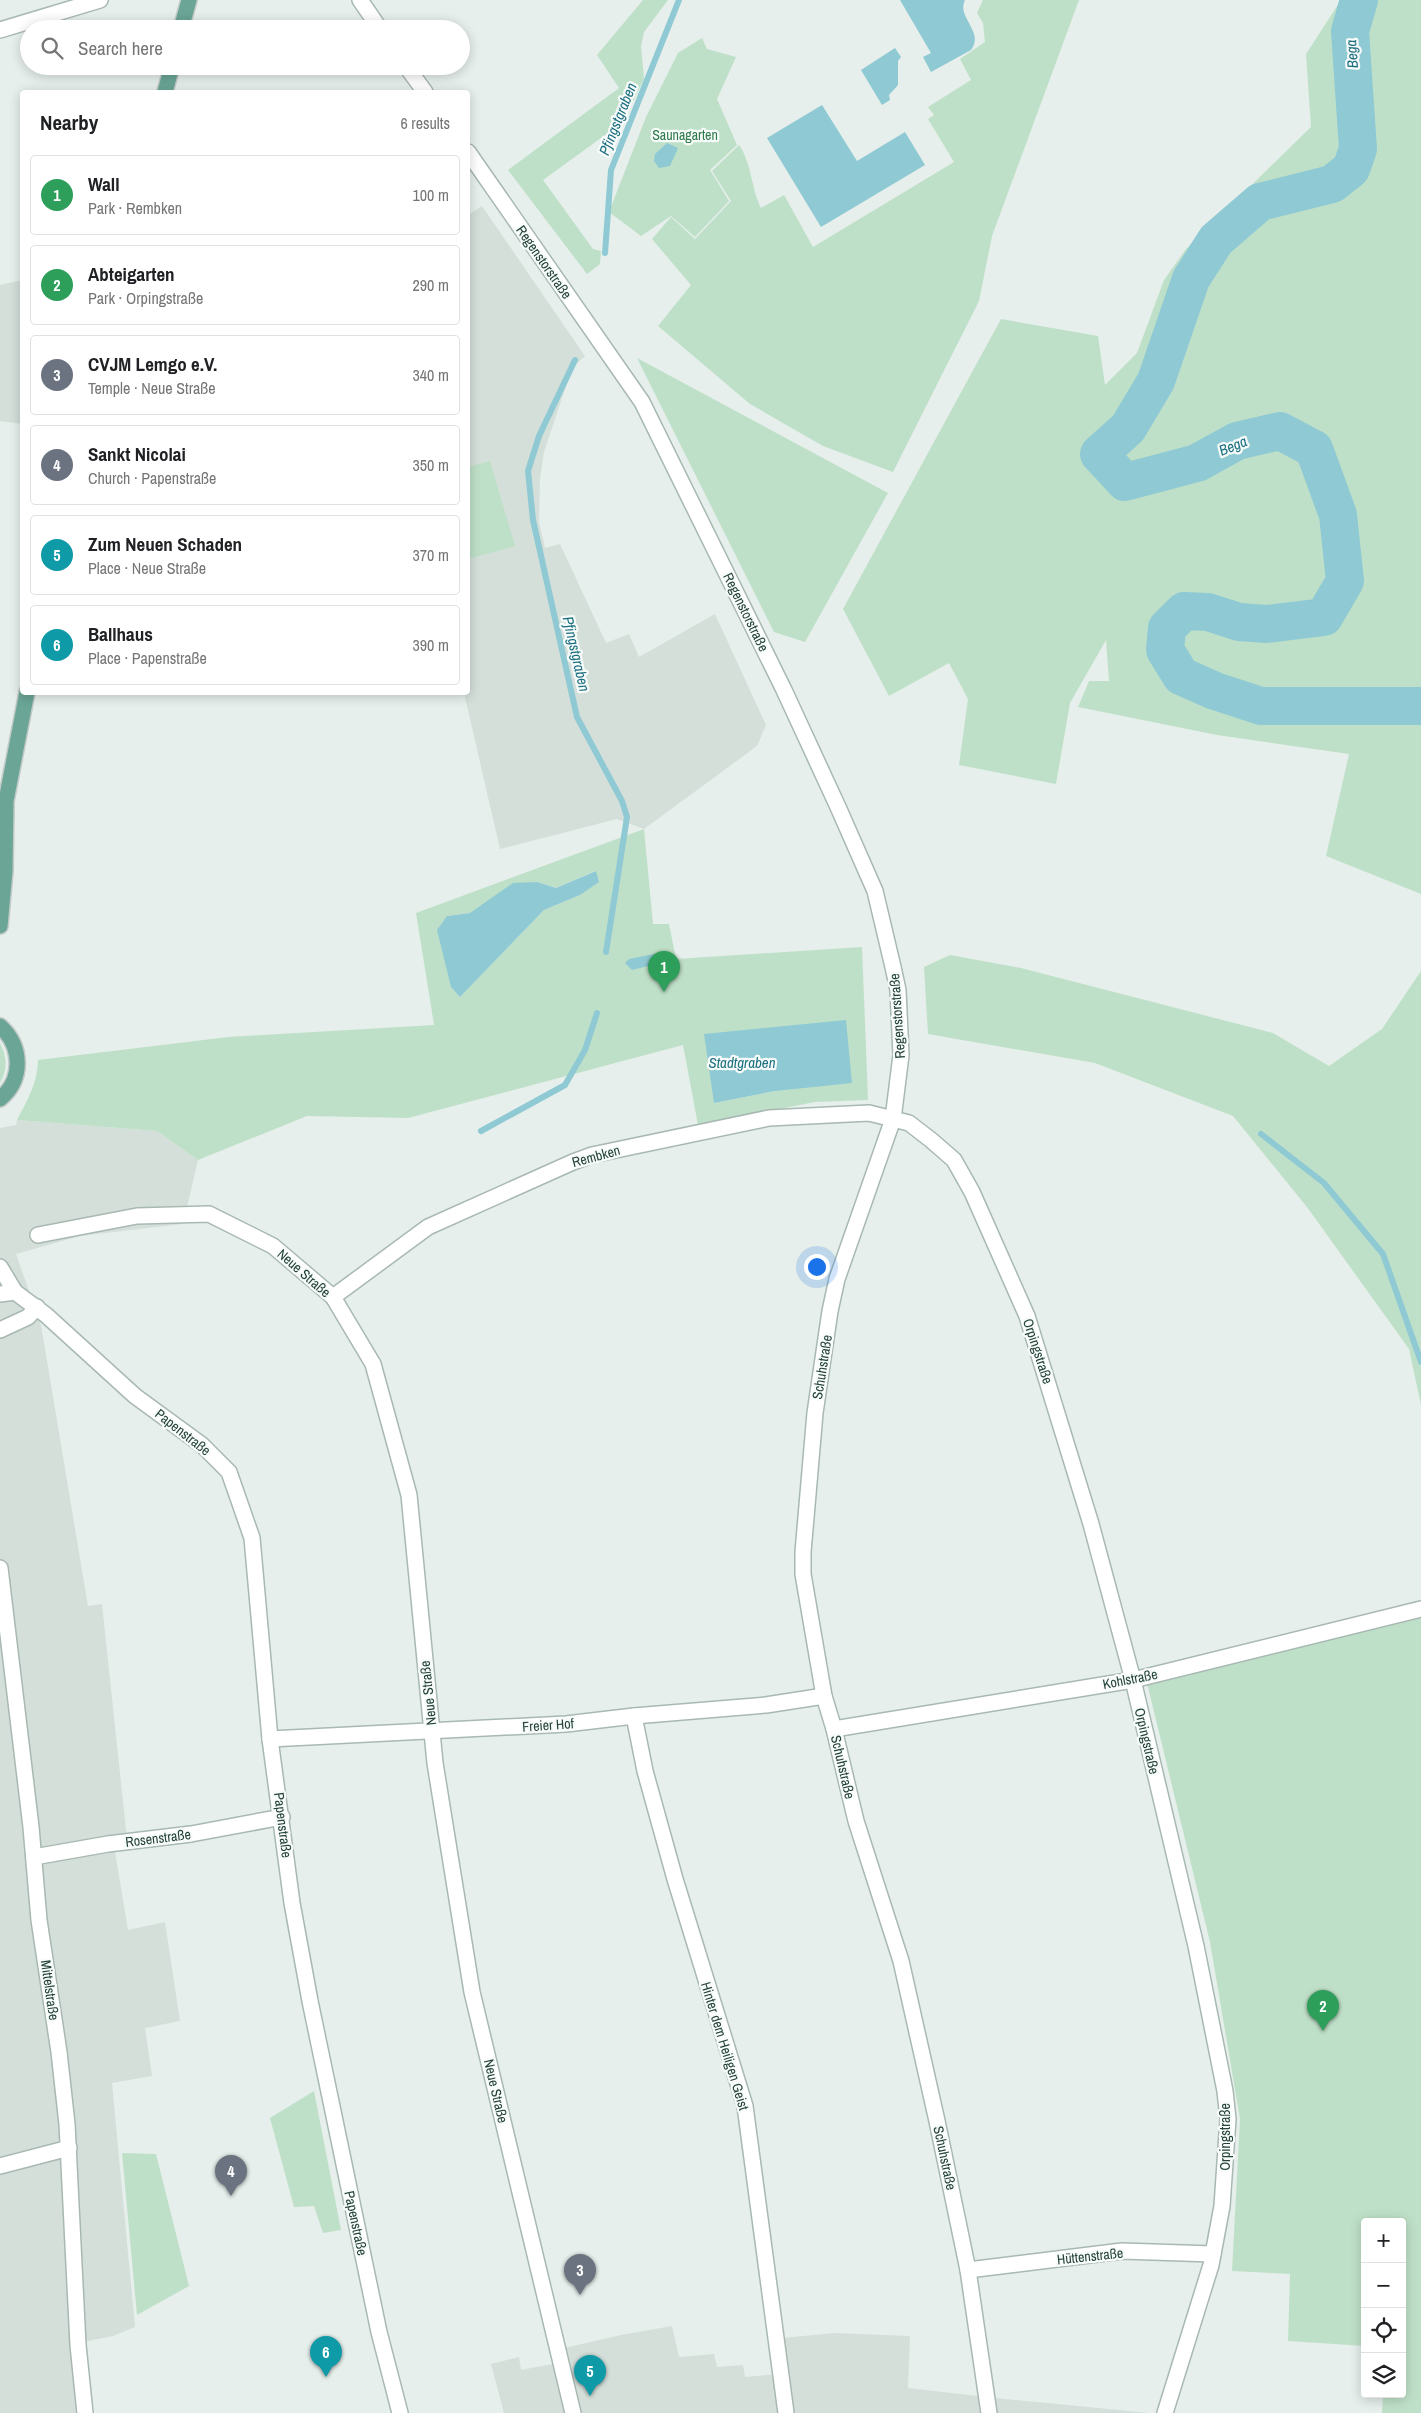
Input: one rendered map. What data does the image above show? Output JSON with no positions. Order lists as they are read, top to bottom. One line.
{"streets":{"street":["Regenstorstraße","Rembken","Neue Straße","Orpingstraße","Schuhstraße","Papenstraße","Kohlstraße","Freier Hof","Rosenstraße","Mittelstraße","Hinter dem Heiligen Geist","Hüttenstraße"]},"crossings":[["Regenstorstraße","Rembken"],["Regenstorstraße","Orpingstraße"],["Regenstorstraße","Schuhstraße"],["Rembken","Neue Straße"],["Rembken","Orpingstraße"],["Rembken","Schuhstraße"],["Neue Straße","Freier Hof"],["Orpingstraße","Schuhstraße"],["Orpingstraße","Kohlstraße"],["Orpingstraße","Hüttenstraße"],["Schuhstraße","Kohlstraße"],["Schuhstraße","Freier Hof"],["Schuhstraße","Hüttenstraße"],["Papenstraße","Freier Hof"],["Papenstraße","Rosenstraße"],["Freier Hof","Hinter dem Heiligen Geist"],["Rosenstraße","Mittelstraße"]],"water":["Bega","Pfingstgraben","Stadtgraben"],"parks":["Saunagarten"],"page":{"search":"Search here","heading":["Nearby","6 results"],"list":[{"mark":"1","name":"Wall","note":"Park · Rembken","value":"100 m"},{"mark":"2","name":"Abteigarten","note":"Park · Orpingstraße","value":"290 m"},{"mark":"3","name":"CVJM Lemgo e.V.","note":"Temple · Neue Straße","value":"340 m"},{"mark":"4","name":"Sankt Nicolai","note":"Church · Papenstraße","value":"350 m"},{"mark":"5","name":"Zum Neuen Schaden","note":"Place · Neue Straße","value":"370 m"},{"mark":"6","name":"Ballhaus","note":"Place · Papenstraße","value":"390 m"}],"pins":["1","2","4","3","6","5"],"map_buttons":["+","−"]}}
